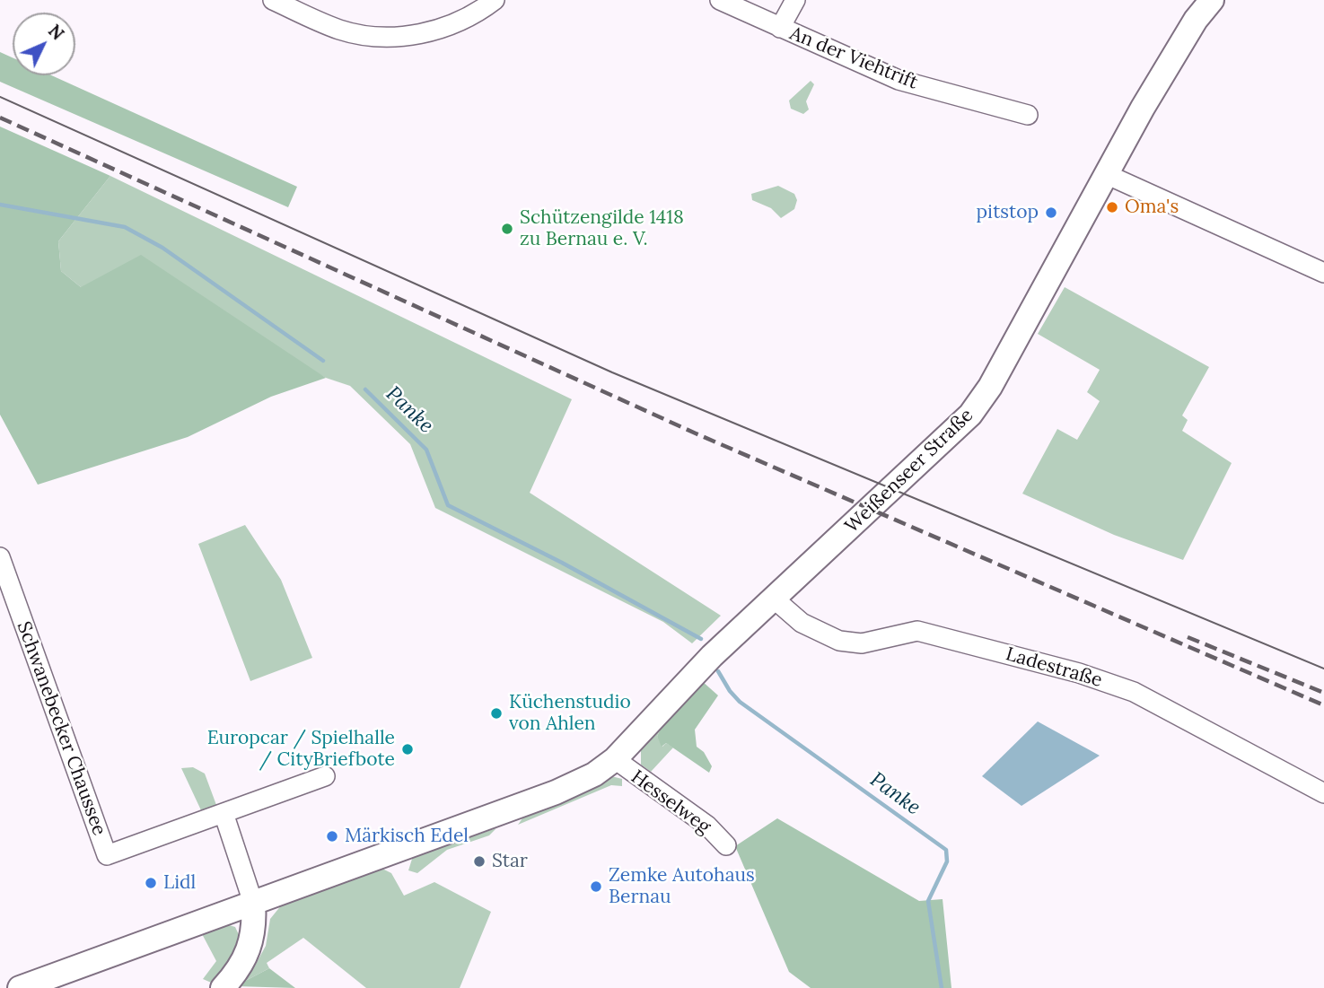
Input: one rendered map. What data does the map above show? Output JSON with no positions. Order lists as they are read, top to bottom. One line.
{"streets":{"main road":["Weißenseer Straße"],"street":["An der Viehtrift","Ladestraße","Schwanebecker Chaussee","Hesselweg"]},"crossings":[["Weißenseer Straße","Ladestraße"],["Weißenseer Straße","Hesselweg"]],"water":["Panke"],"places":["Oma's","pitstop","Schützengilde 1418 zu Bernau e. V.","Küchenstudio von Ahlen","Europcar / Spielhalle / CityBriefbote","Märkisch Edel","Star","Lidl","Zemke Autohaus Bernau"],"north":"top right"}
